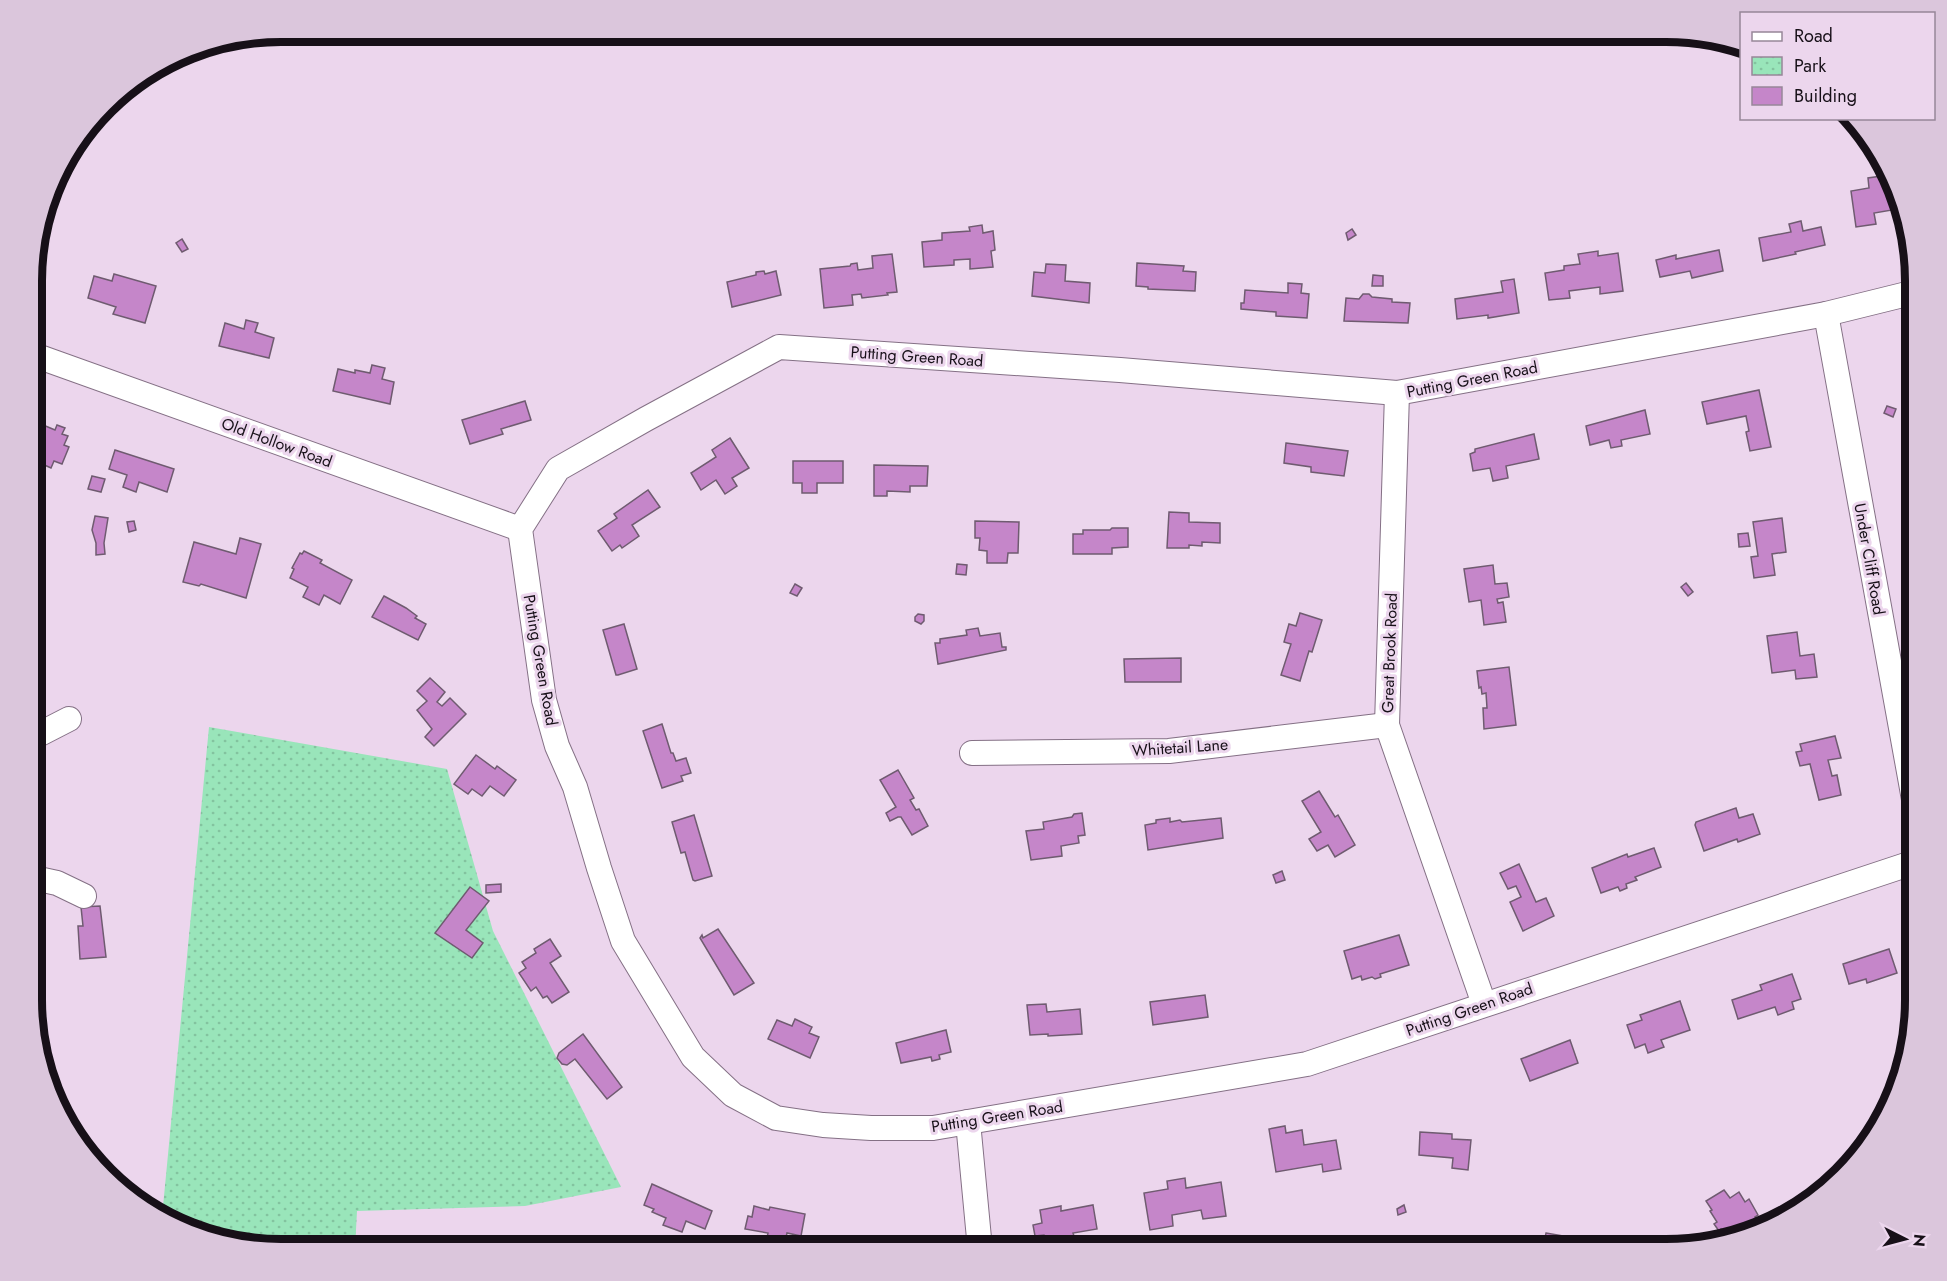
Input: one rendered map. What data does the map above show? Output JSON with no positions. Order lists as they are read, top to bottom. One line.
{"streets":{"street":["Putting Green Road","Old Hollow Road","Under Cliff Road","Great Brook Road","Whitetail Lane"]},"crossings":[["Putting Green Road","Old Hollow Road"],["Putting Green Road","Under Cliff Road"],["Putting Green Road","Great Brook Road"],["Great Brook Road","Whitetail Lane"]],"legend":["Road","Park","Building"],"north":"right"}
